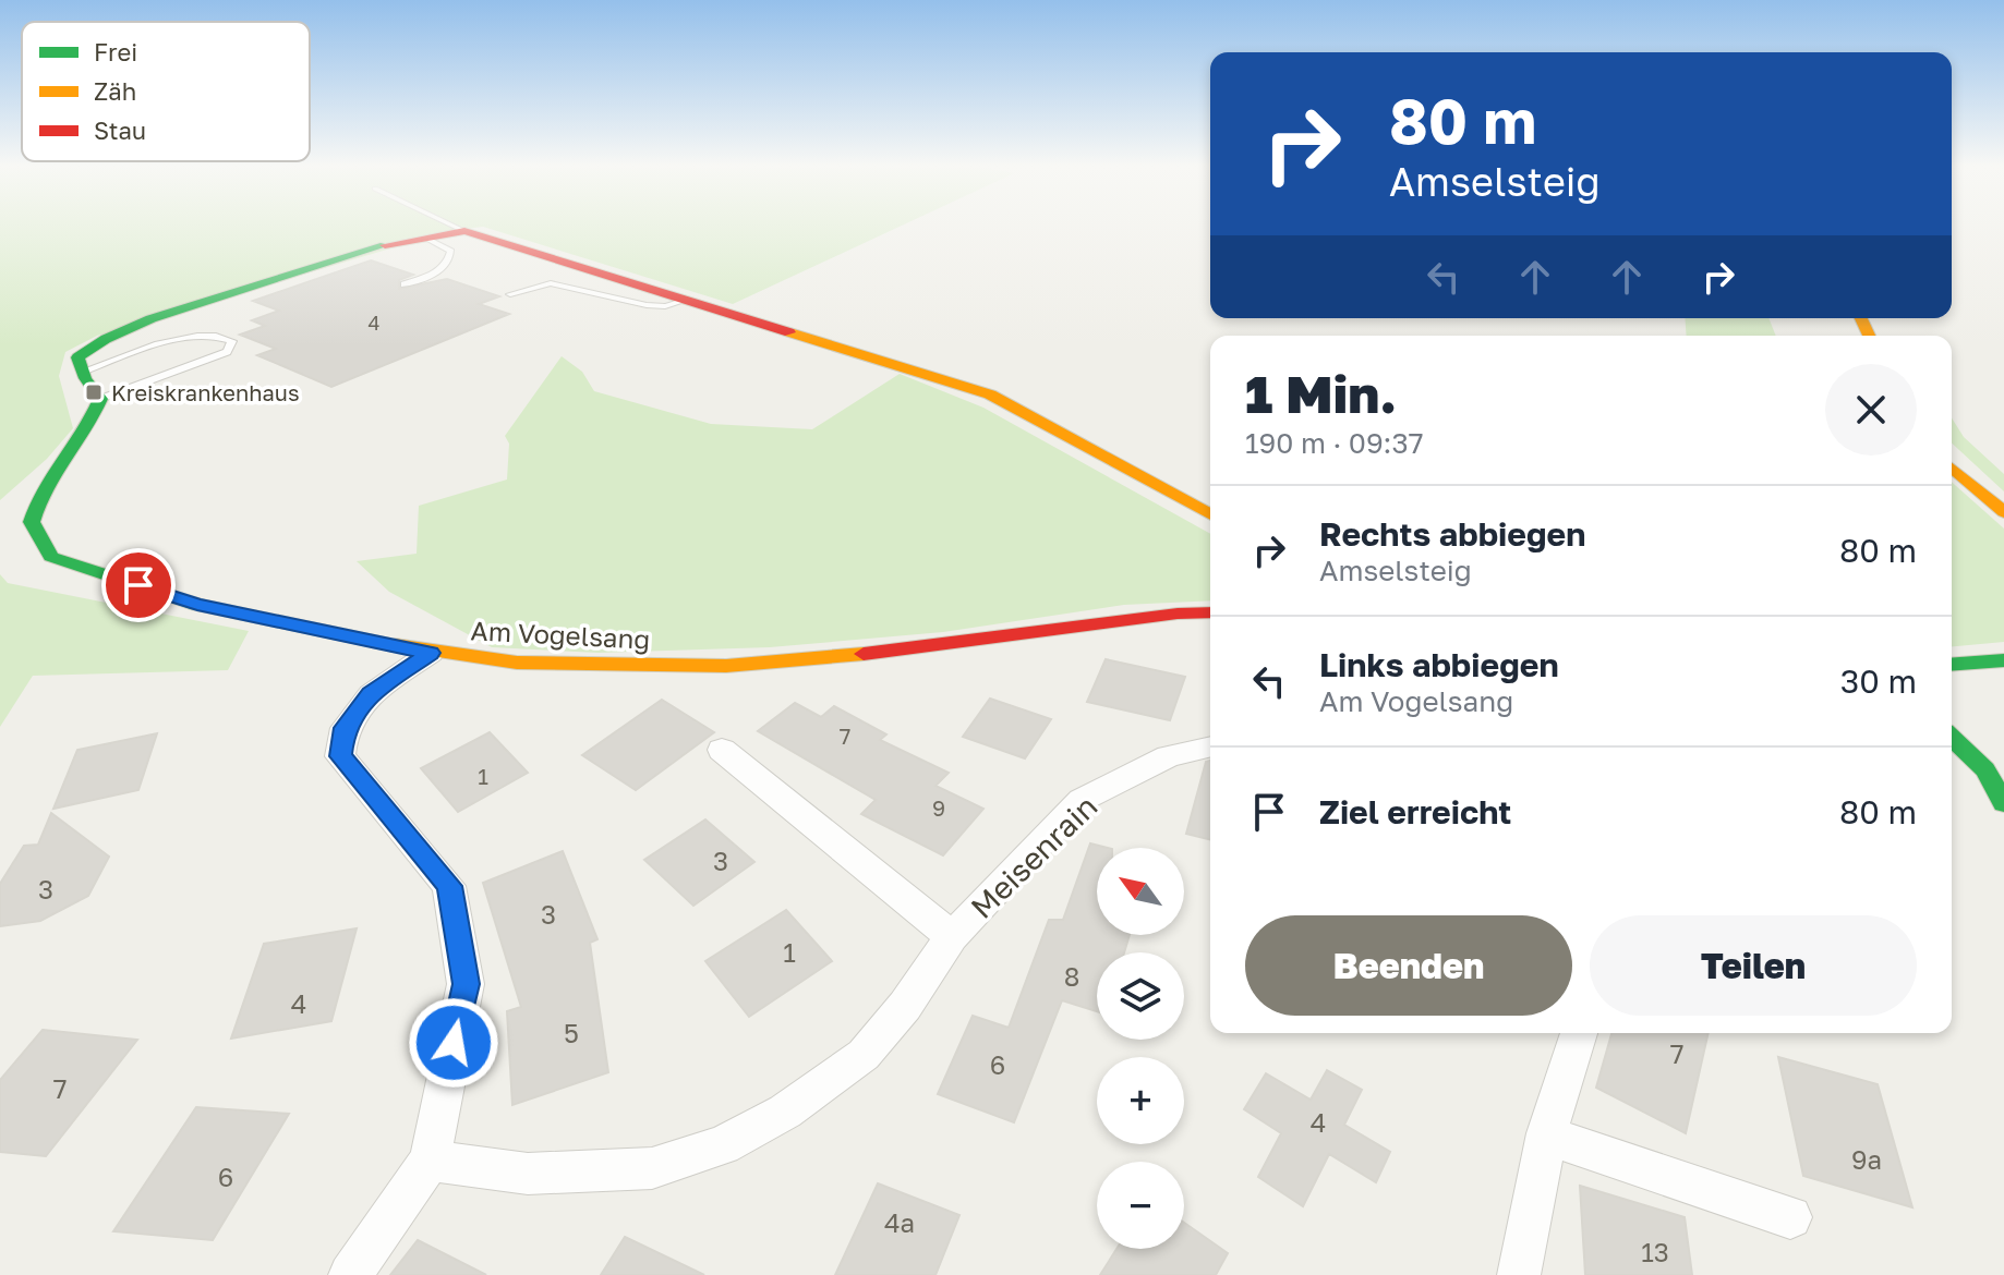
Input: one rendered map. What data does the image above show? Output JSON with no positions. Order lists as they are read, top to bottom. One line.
{"streets":{"street":["Am Vogelsang","Meisenrain"]},"places":{"transit":["Kreiskrankenhaus"]},"house_numbers":["4","7","1","9","3","3","3","1","8","4","5","7","6","7","4","9a","6","4a","13"],"legend":["Frei","Zäh","Stau"],"north":"top left","page":{"turn":["80 m","Amselsteig"],"heading":["1 Min.","190 m · 09:37"],"list":[{"name":"Rechts abbiegen","note":"Amselsteig","value":"80 m"},{"name":"Links abbiegen","note":"Am Vogelsang","value":"30 m"},{"name":"Ziel erreicht","value":"80 m"}],"map_buttons":["+","−"],"buttons":["Beenden","Teilen"]}}
